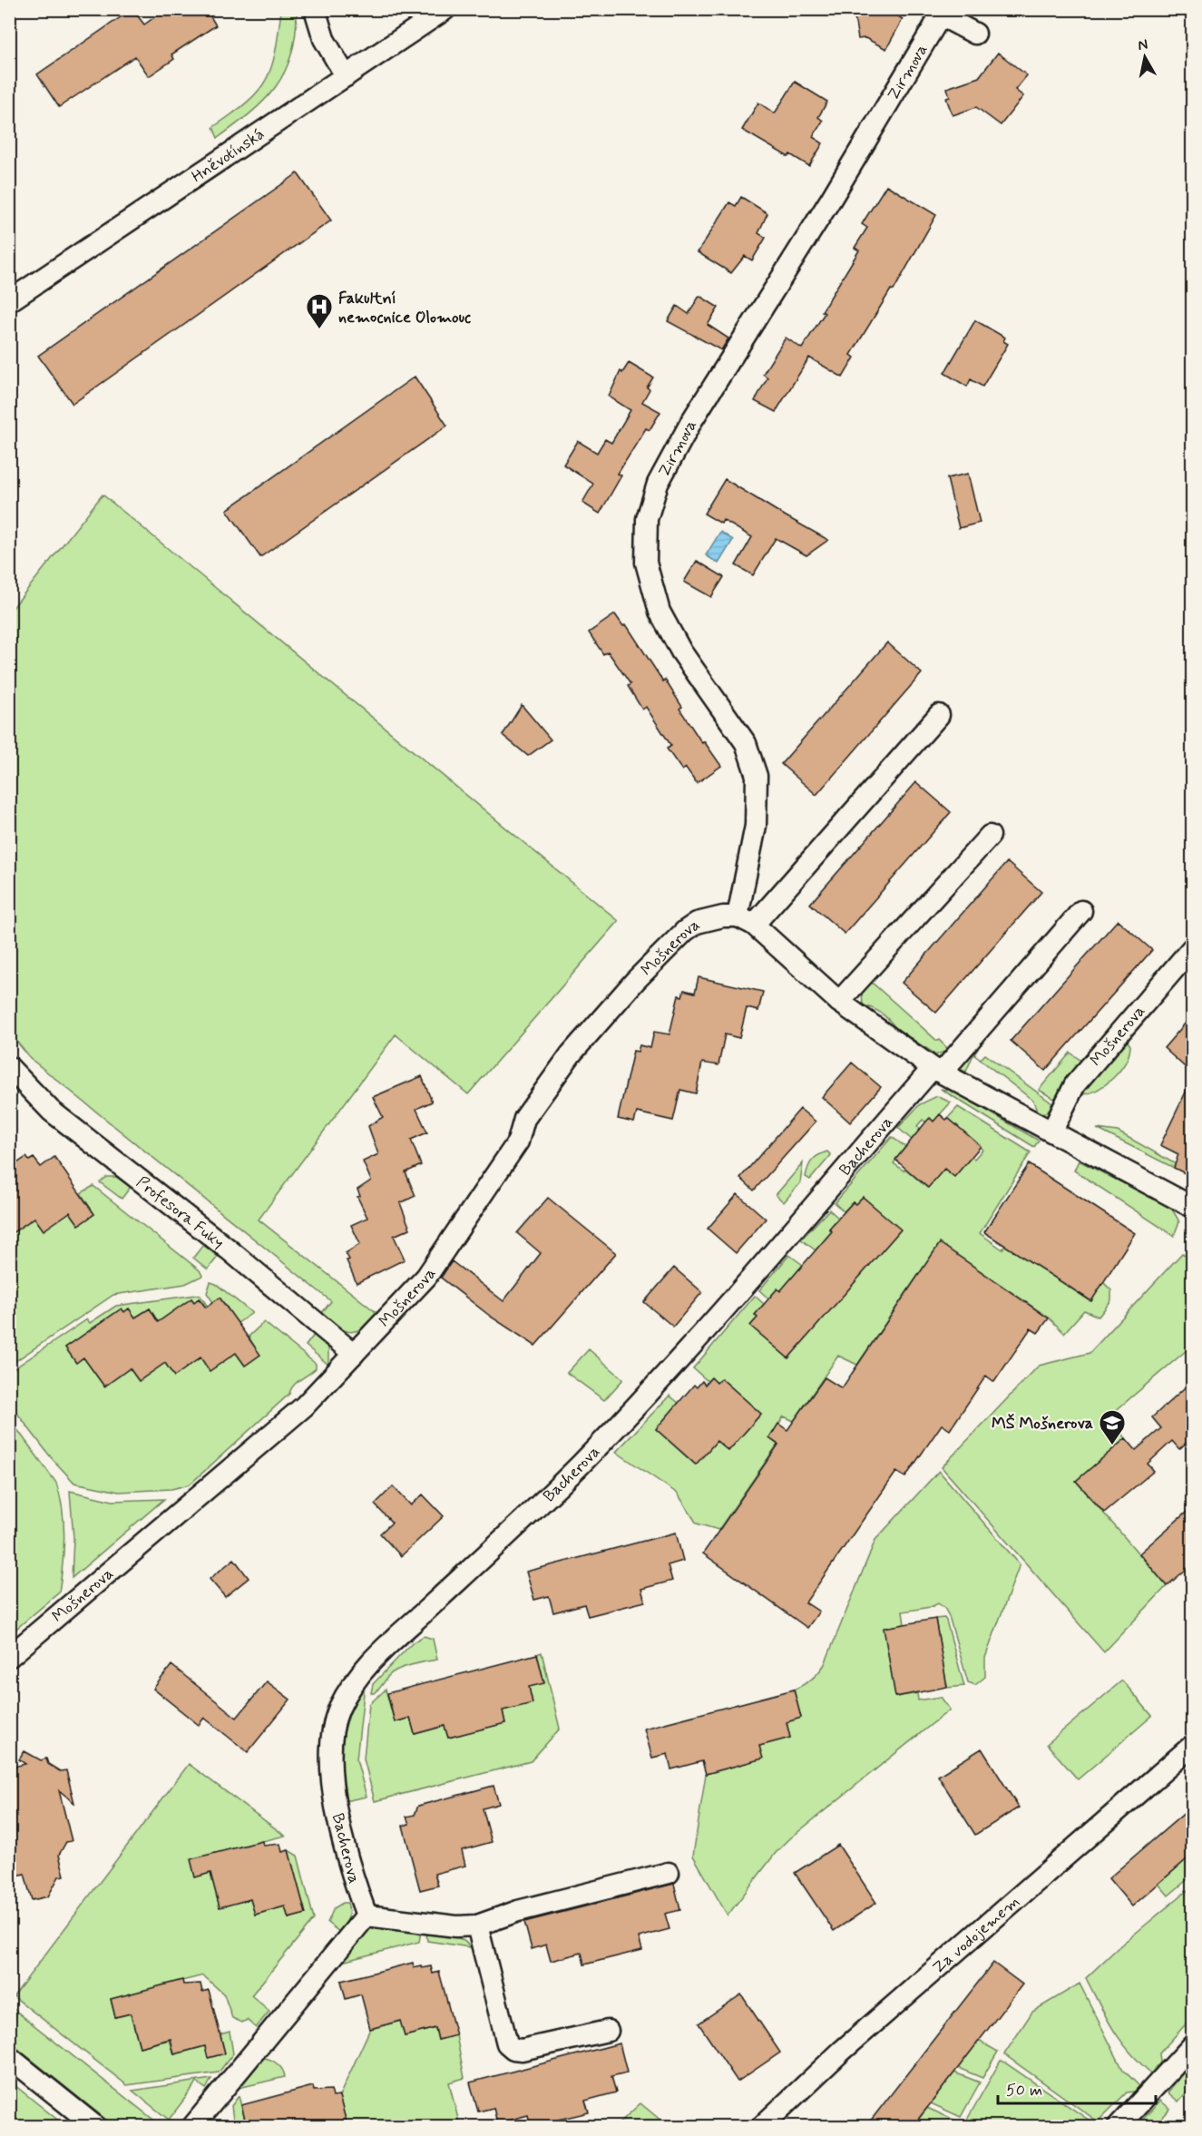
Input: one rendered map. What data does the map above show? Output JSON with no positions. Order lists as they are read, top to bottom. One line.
{"streets":{"street":["Zirmova","Hněvotínská","Mošnerova","Bacherova","Profesora Fuky","Za vodojemem"]},"crossings":[["Zirmova","Mošnerova"],["Mošnerova","Profesora Fuky"]],"places":{"hospital":["Fakultní nemocnice Olomouc"],"school or university":["MŠ Mošnerova"]},"scale_bar":"50 m","north":"top"}
